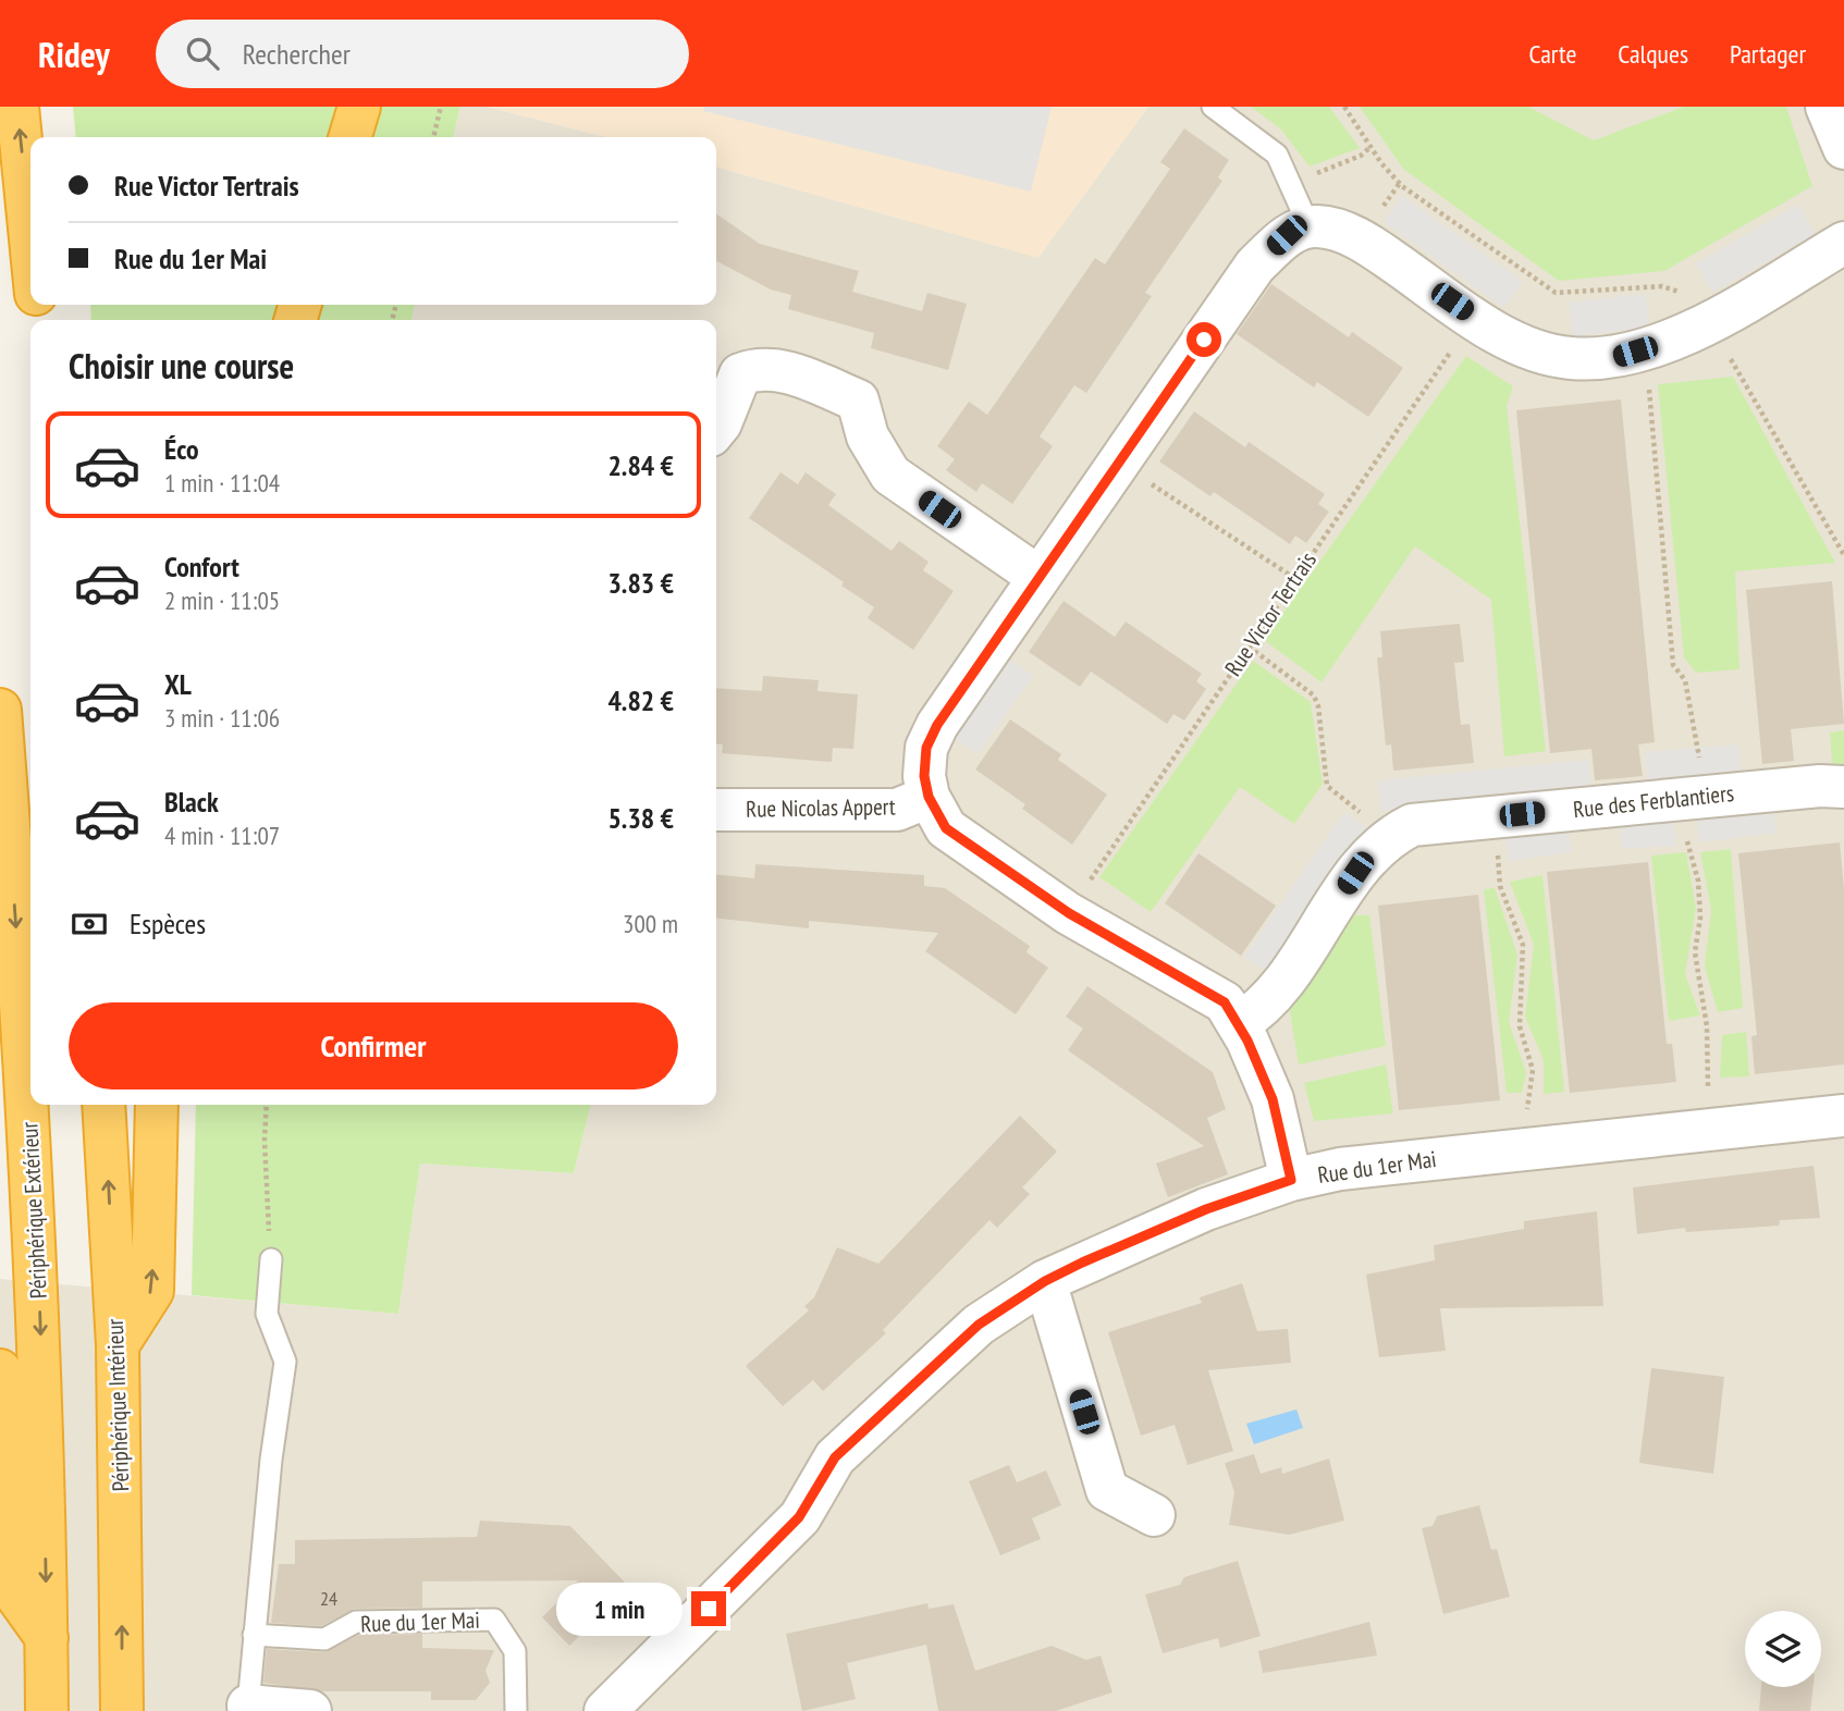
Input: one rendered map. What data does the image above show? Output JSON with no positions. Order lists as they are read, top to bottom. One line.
{"streets":{"highway":["Périphérique Extérieur","Périphérique Intérieur"],"street":["Rue des Ferblantiers","Rue Nicolas Appert","Rue du 1er Mai"],"path":["Rue Victor Tertrais"]},"house_numbers":["24"],"page":{"header":"Ridey","search":"Rechercher","nav":["Carte","Calques","Partager"],"banner":["Rue Victor Tertrais","Rue du 1er Mai"],"heading":"Choisir une course","list":[{"name":"Éco","note":"1 min · 11:04","value":"2.84 €"},{"name":"Confort","note":"2 min · 11:05","value":"3.83 €"},{"name":"XL","note":"3 min · 11:06","value":"4.82 €"},{"name":"Black","note":"4 min · 11:07","value":"5.38 €"}],"pay":["Espèces","300 m"],"buttons":"Confirmer","bubble":"1 min"}}
